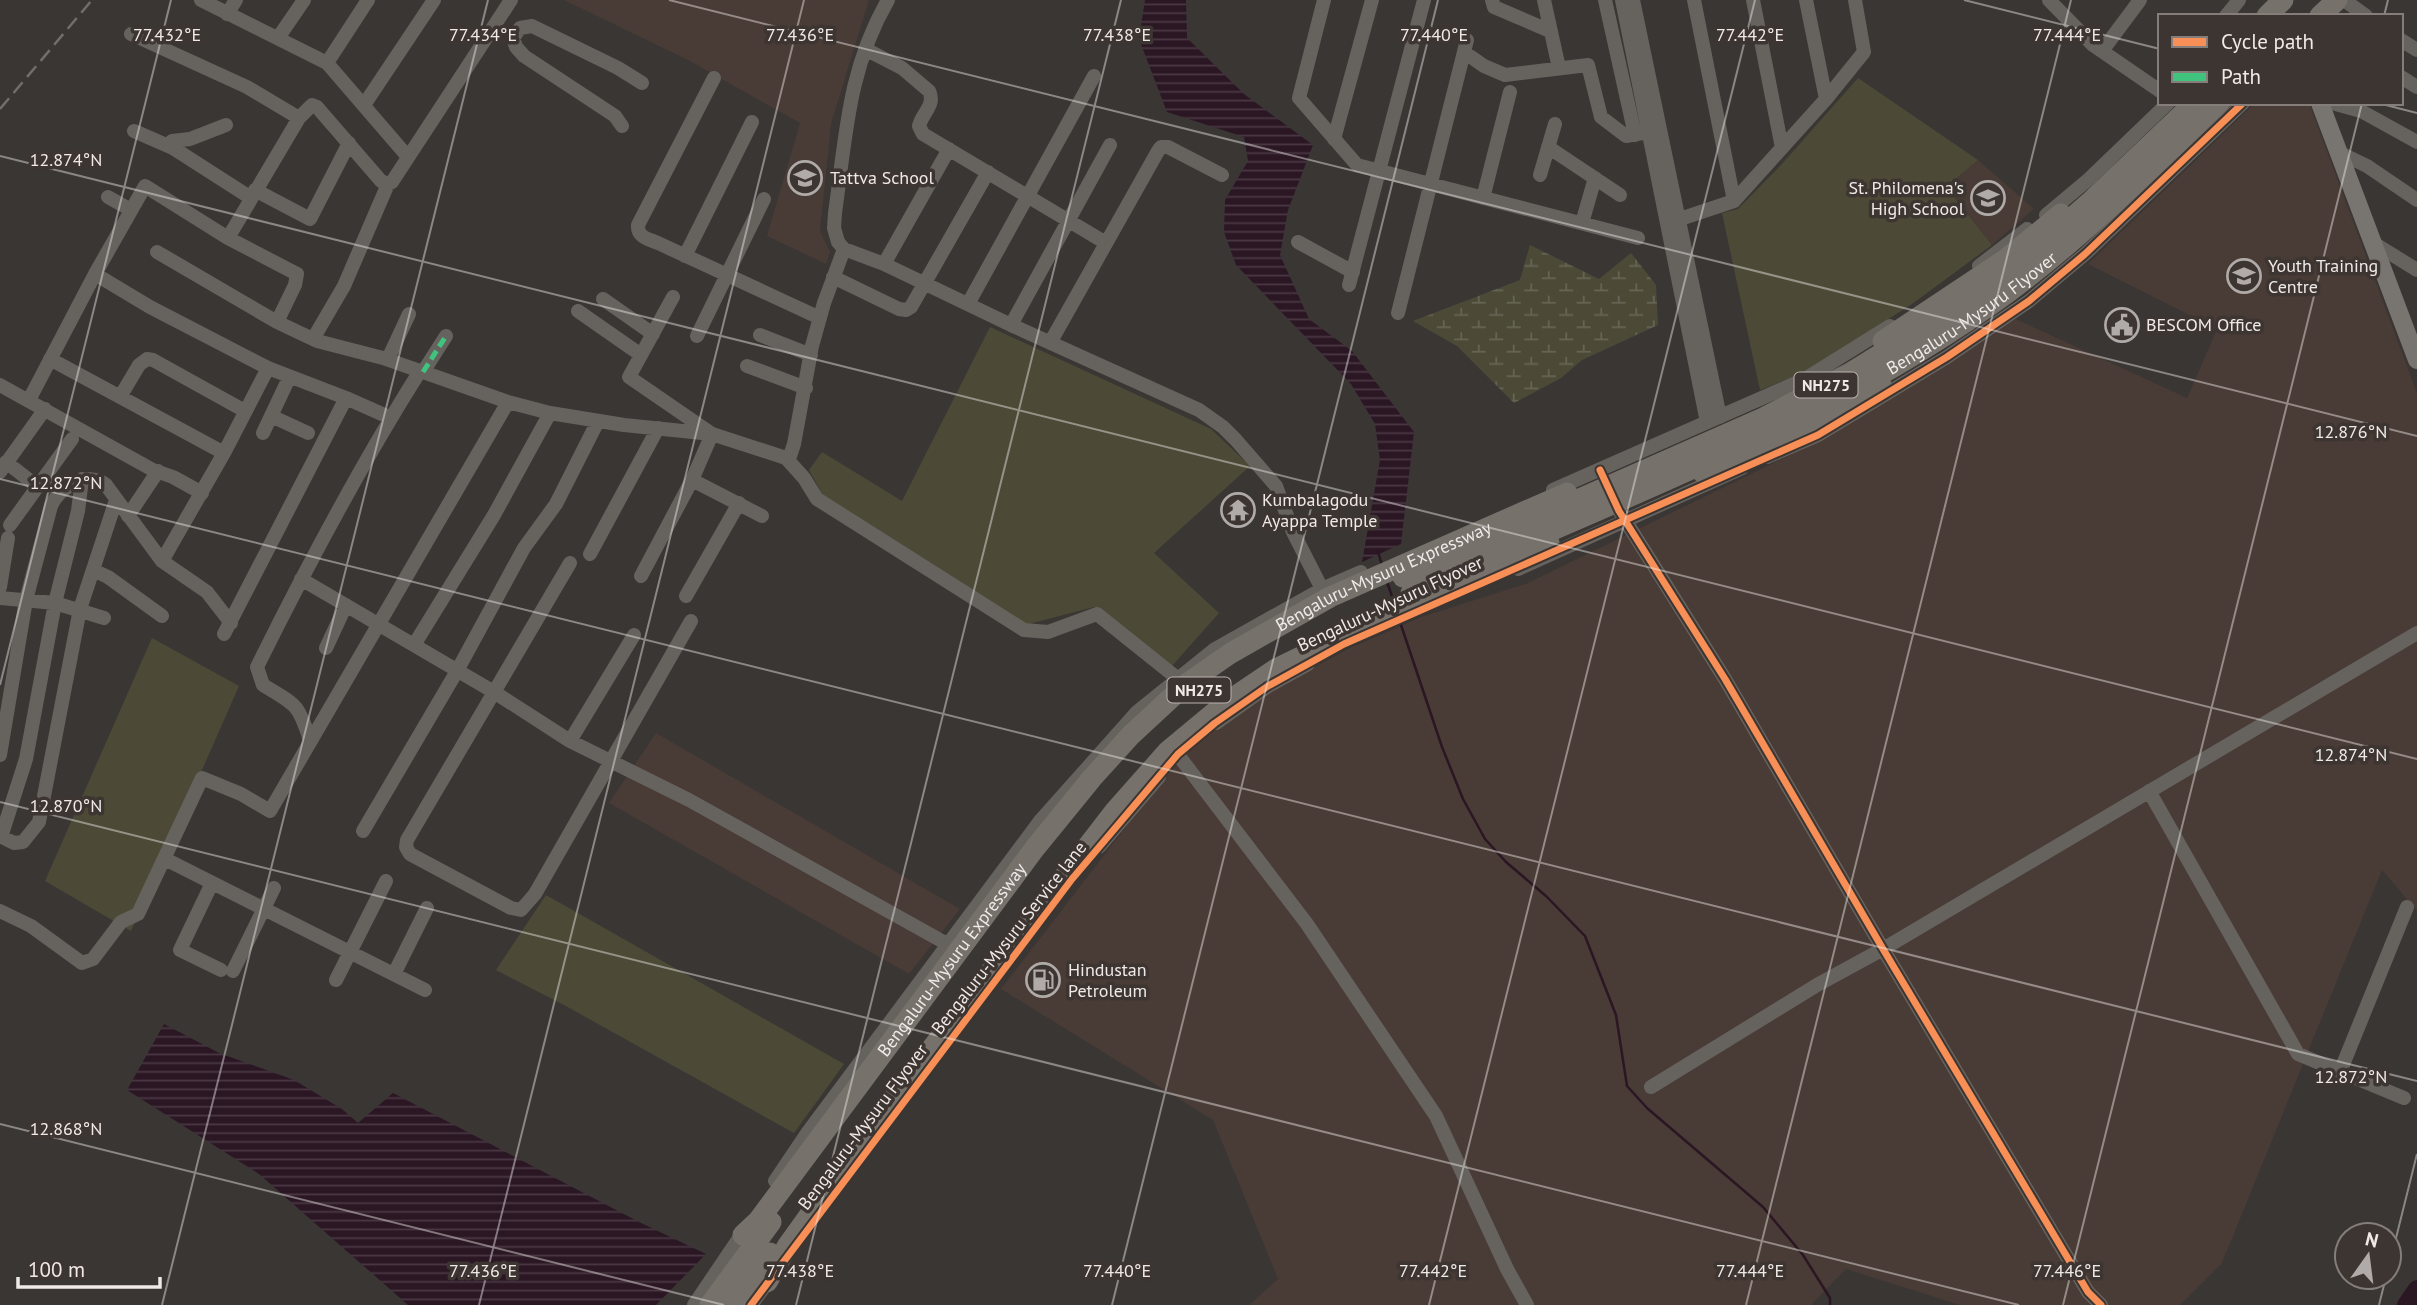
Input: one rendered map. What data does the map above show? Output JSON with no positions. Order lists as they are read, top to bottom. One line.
{"streets":{"highway":["Bengaluru-Mysuru Flyover","NH275","Bengaluru-Mysuru Expressway"],"cycle path":["Bengaluru-Mysuru Service lane"]},"crossings":[["Bengaluru-Mysuru Flyover","Bengaluru-Mysuru Expressway"]],"places":{"school or university":["Tattva School","St. Philomena's High School","Youth Training Centre"],"public building":["BESCOM Office"],"temple":["Kumbalagodu Ayappa Temple"],"fuel station":["Hindustan Petroleum"]},"legend":["Cycle path","Path"],"scale_bar":"100 m","north":"top","coordinates":["77.432°E","77.434°E","77.436°E","77.438°E","77.440°E","77.442°E","77.444°E","12.874°N","12.876°N","12.872°N","12.870°N","12.868°N","77.446°E"]}
